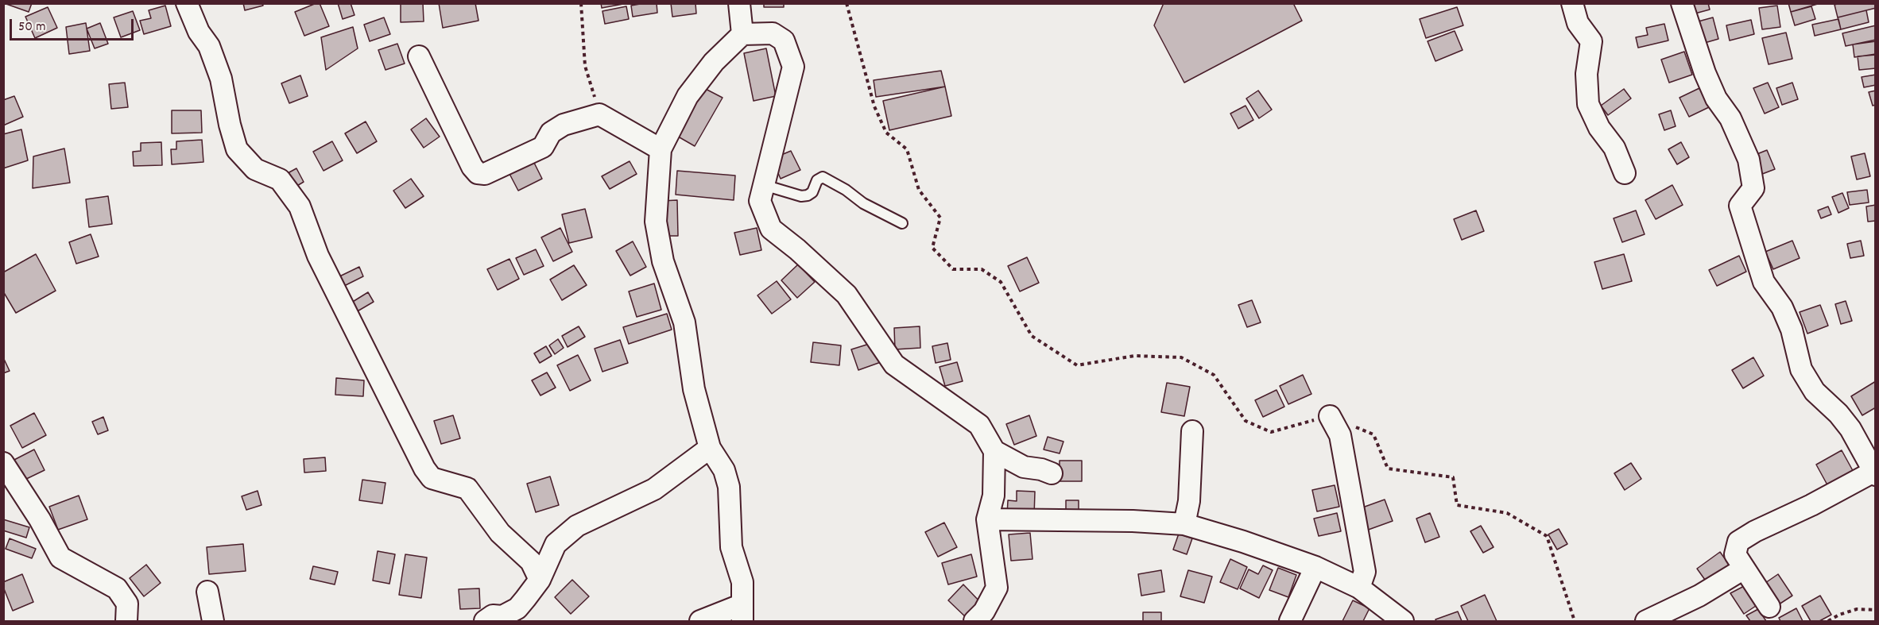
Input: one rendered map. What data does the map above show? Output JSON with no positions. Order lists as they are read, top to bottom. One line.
{"scale_bar":"50 m"}
